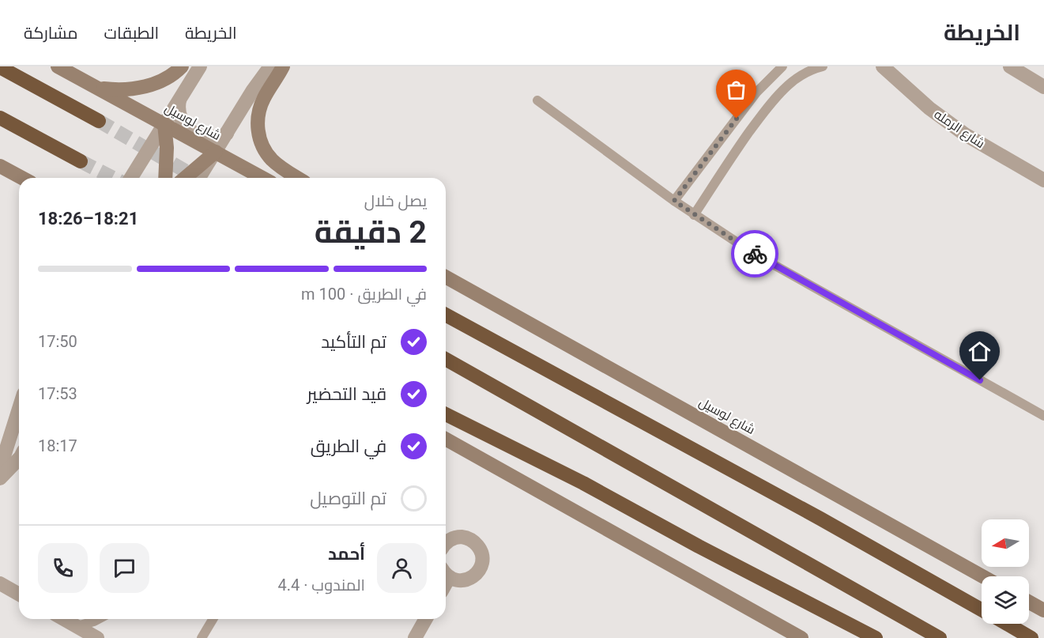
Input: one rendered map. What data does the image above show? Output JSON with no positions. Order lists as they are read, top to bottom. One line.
{"streets":{"street":["شارع لوسيل","شارع الرمله"]},"north":"left","page":{"header":"الخريطة","nav":["الخريطة","الطبقات","مشاركة"],"heading":["2 دقيقة","يصل خلال","18:21–18:26"],"panel":["أحمد","المندوب · 4.4"],"bar":"في الطريق · 100 m","list":[["تم التأكيد","17:50"],["قيد التحضير","17:53"],["في الطريق","18:17"],"تم التوصيل"]}}
